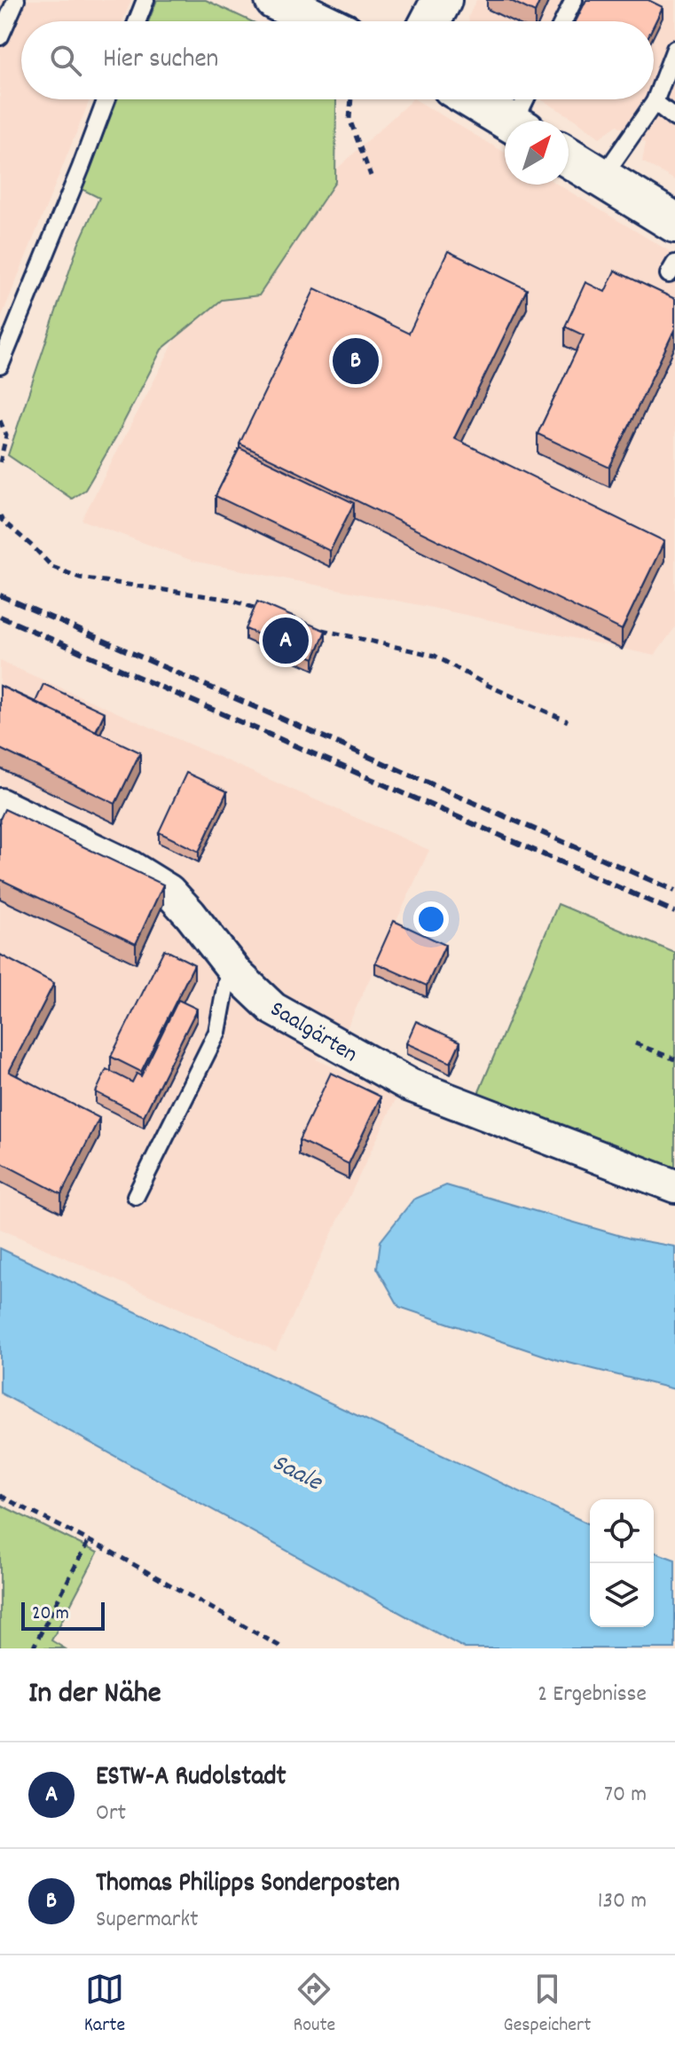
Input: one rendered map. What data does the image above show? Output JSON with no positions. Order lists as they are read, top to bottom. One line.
{"streets":{"street":["Saalgärten"]},"water":["Saale"],"scale_bar":"20 m","north":"top right","page":{"search":"Hier suchen","pins":["B","A"],"scale":"20 m","heading":["In der Nähe","2 Ergebnisse"],"list":[{"mark":"A","name":"ESTW-A Rudolstadt","note":"Ort","value":"70 m"},{"mark":"B","name":"Thomas Philipps Sonderposten","note":"Supermarkt","value":"130 m"}],"nav":["Karte","Route","Gespeichert"]}}
